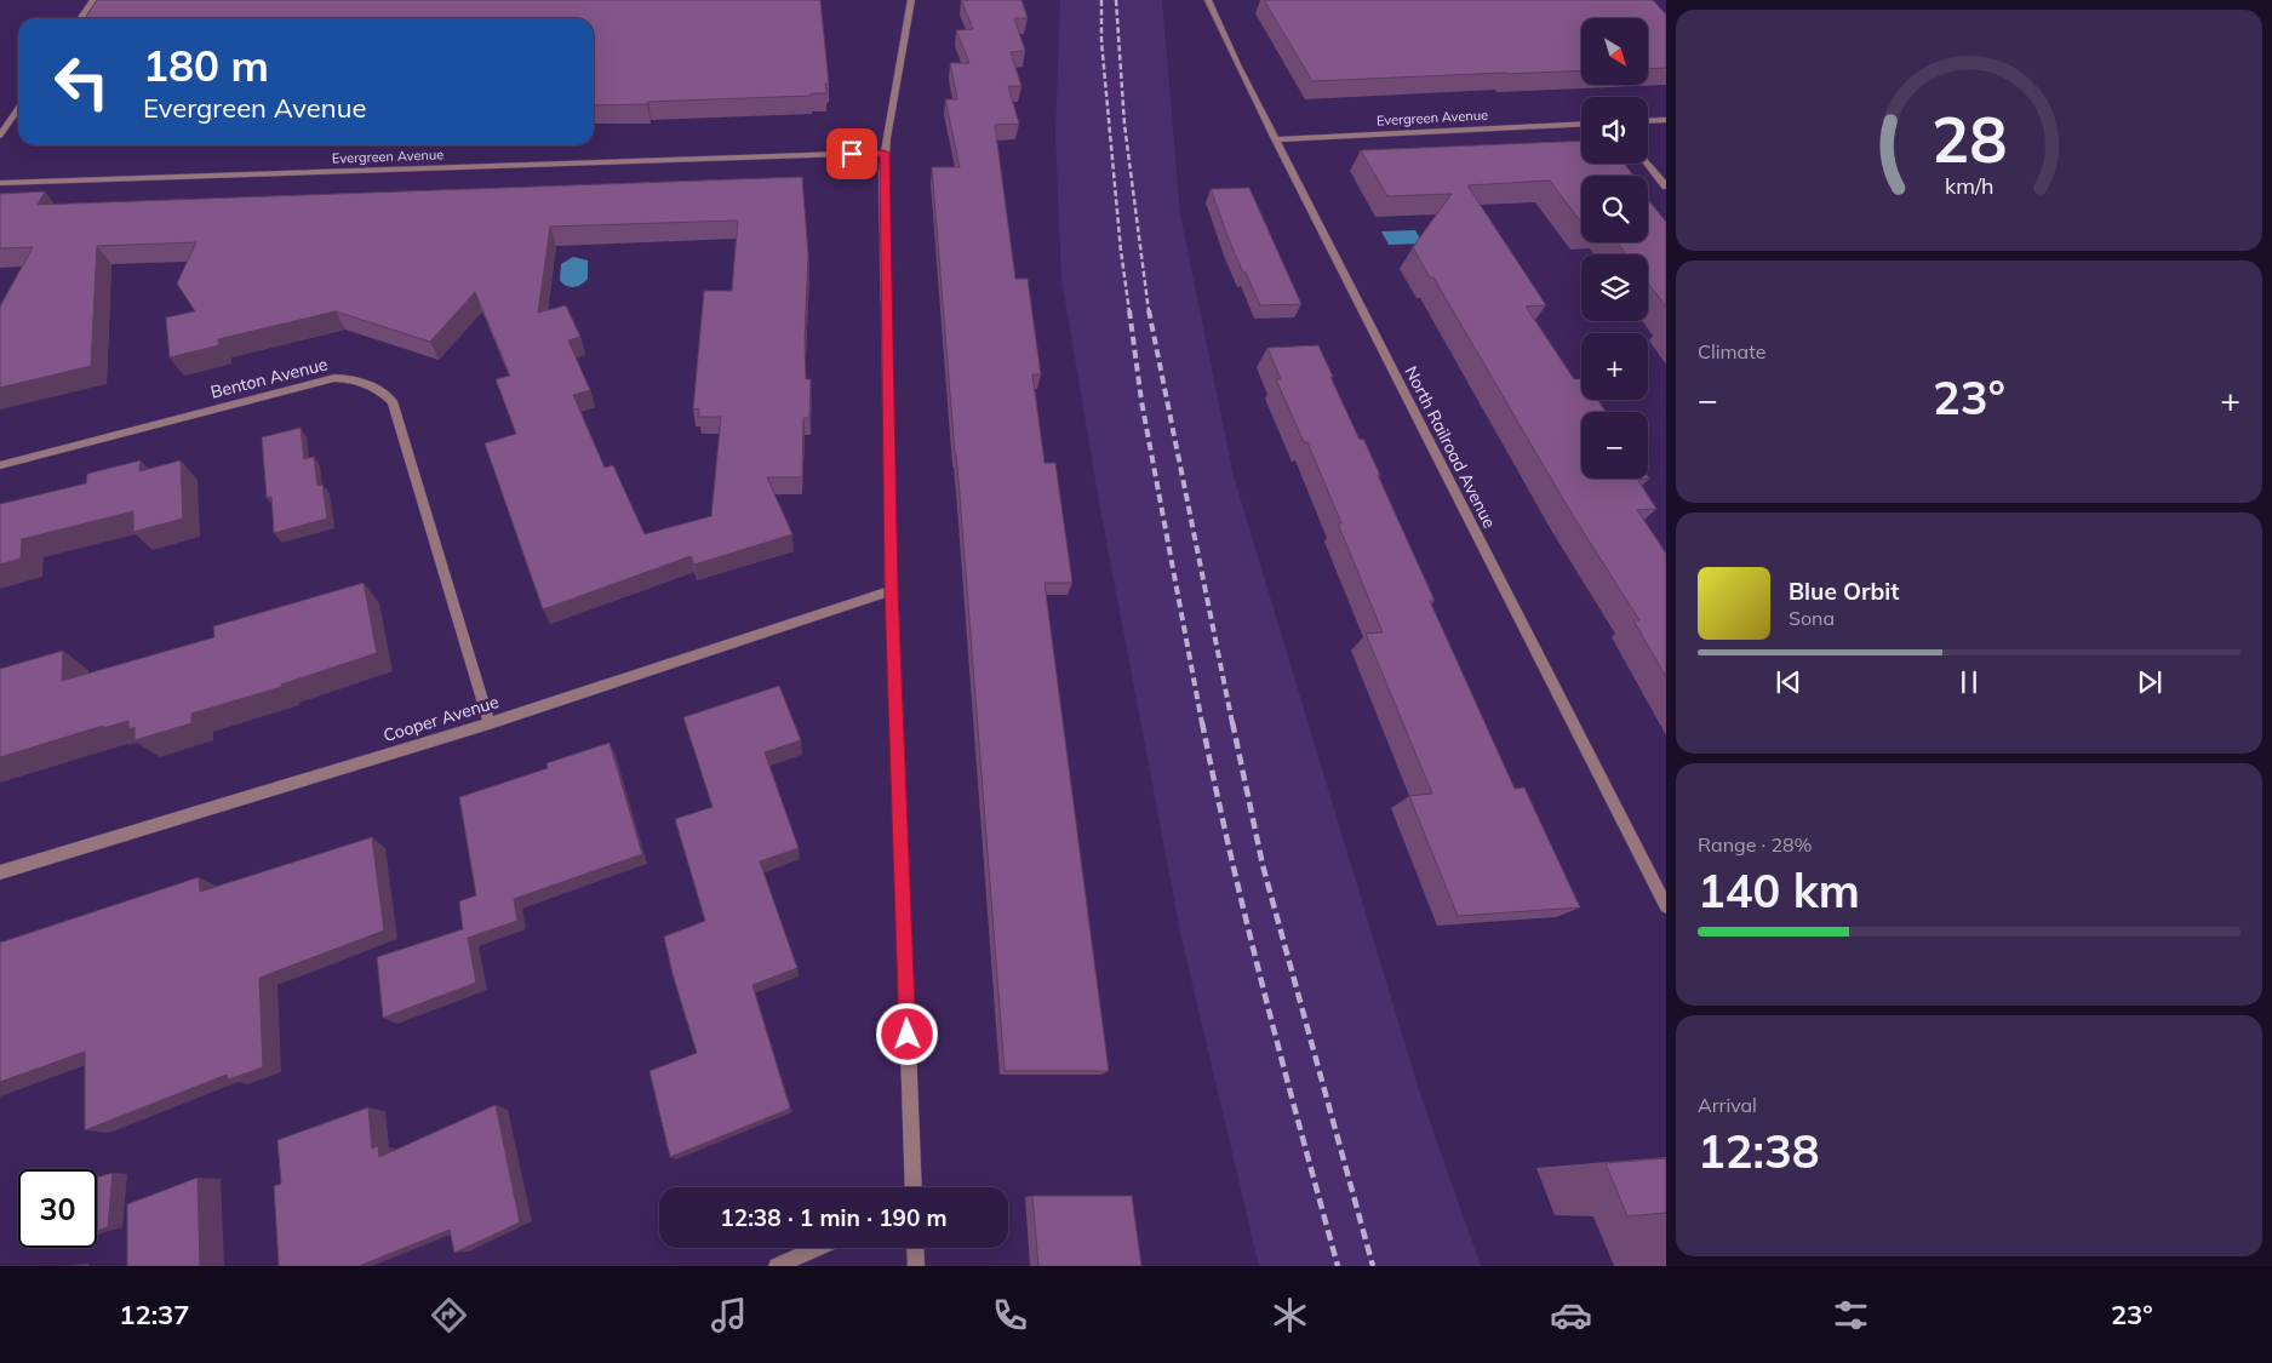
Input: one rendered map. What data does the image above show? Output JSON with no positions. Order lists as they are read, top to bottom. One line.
{"streets":{"street":["Evergreen Avenue","Benton Avenue","North Railroad Avenue","Cooper Avenue"]},"crossings":[["Evergreen Avenue","North Railroad Avenue"],["Benton Avenue","Cooper Avenue"]],"north":"bottom right","page":{"map_buttons":["+","−"],"turn":["180 m","Evergreen Avenue"],"tile":["Climate",["Range · 28%","140 km"],["Arrival","12:38"]],"heat":["−","23°","+"],"song":["Blue Orbit","Sona"],"limit":"30","trip":"12:38 · 1 min · 190 m","tabs":["12:37","23°"],"gauge":["28","km/h"]}}
